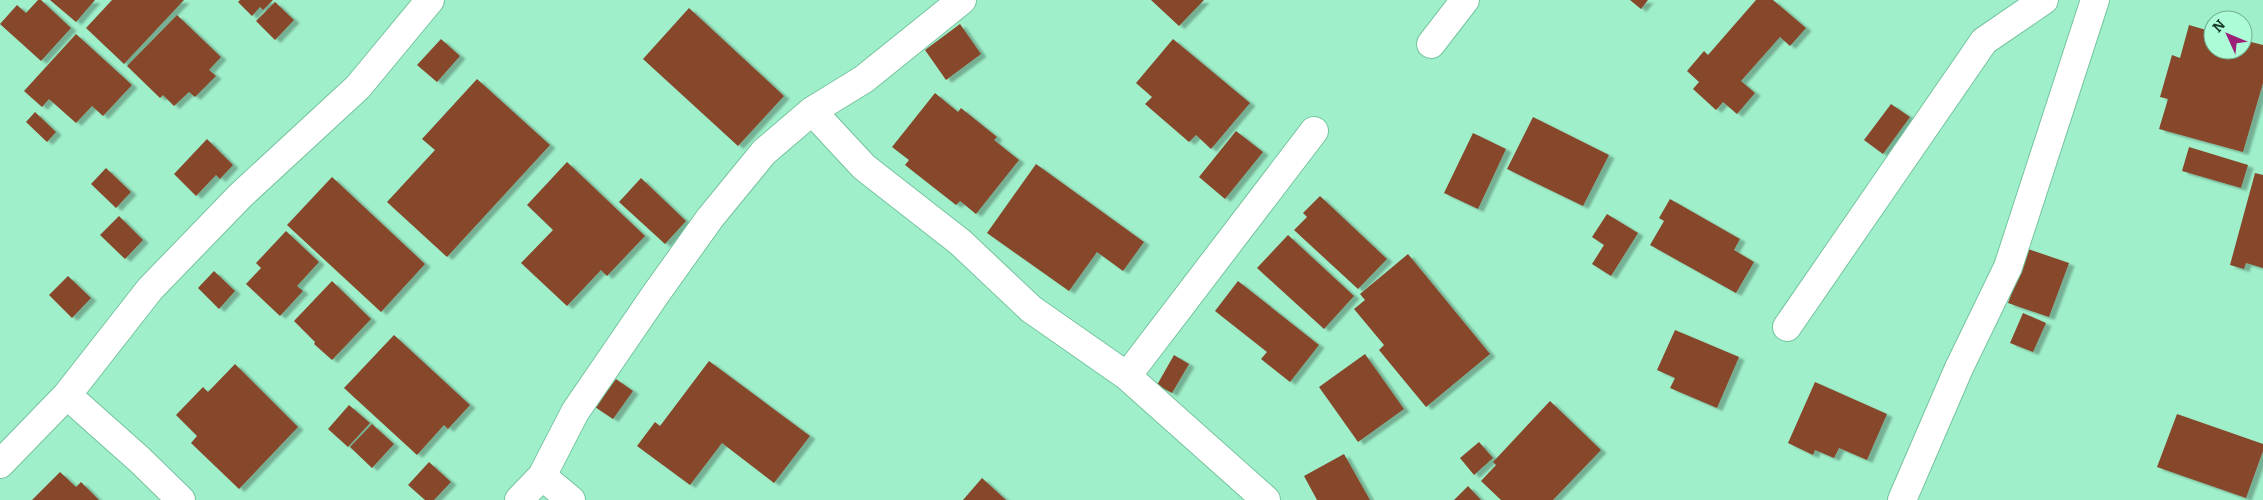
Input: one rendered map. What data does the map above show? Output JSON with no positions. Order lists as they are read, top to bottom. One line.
{"north":"top left"}
